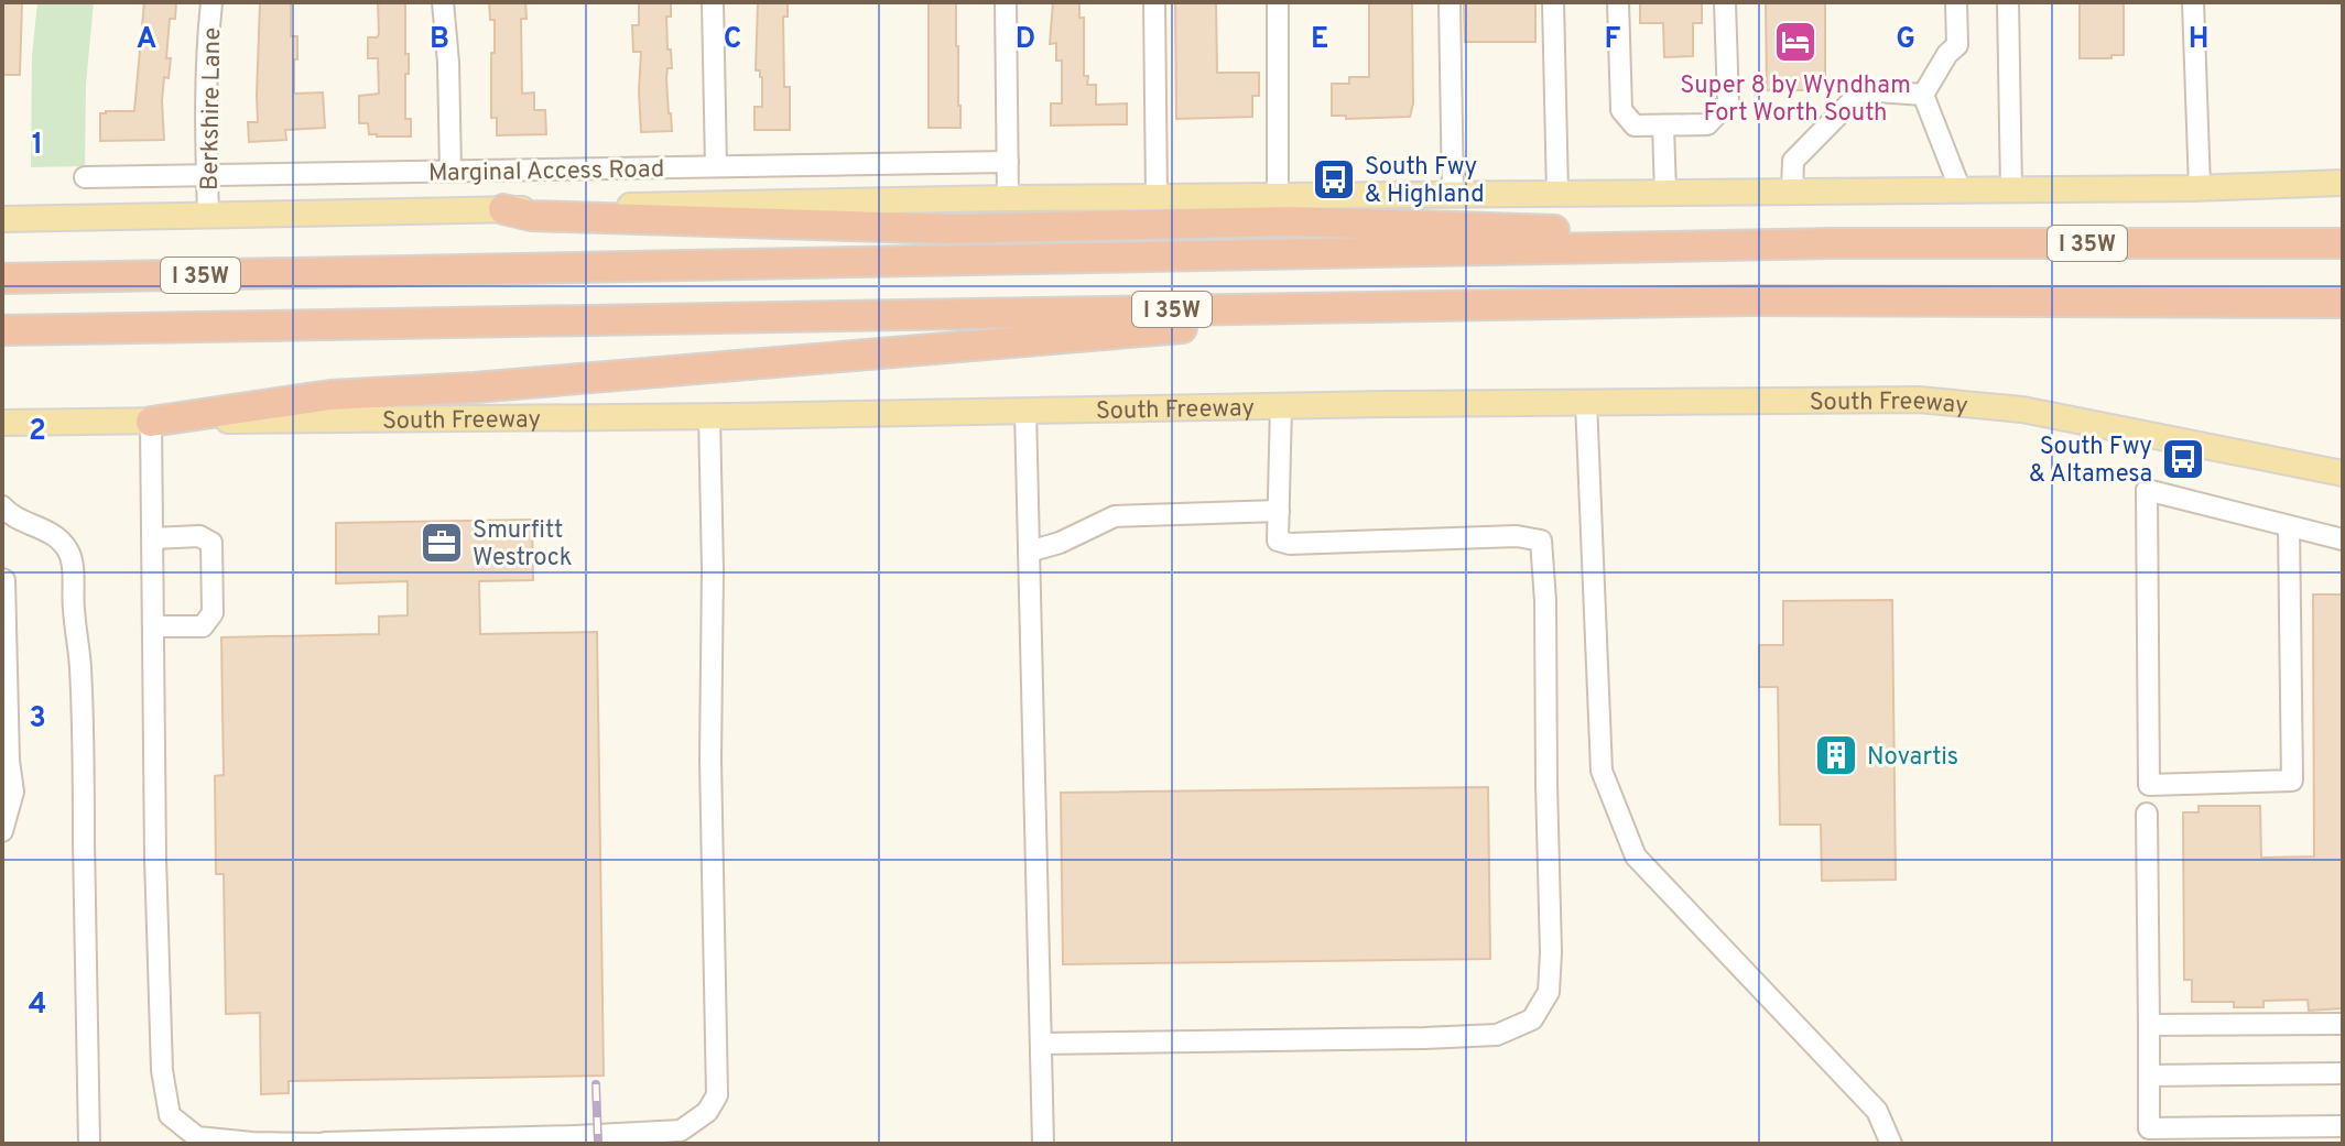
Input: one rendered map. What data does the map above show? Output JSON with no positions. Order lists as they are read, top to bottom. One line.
{"streets":{"highway":["I 35W"],"main road":["South Freeway"],"street":["Berkshire Lane","Marginal Access Road"]},"crossings":[["Berkshire Lane","Marginal Access Road"]],"places":{"hotel":["Super 8 by Wyndham Fort Worth South"],"bus stop":["South Fwy & Highland","South Fwy & Altamesa"],"office":["Smurfitt Westrock"],"building":["Novartis"]},"grid":{"columns":["A","B","C","D","E","F","G","H"],"rows":["1","2","3","4"]}}
